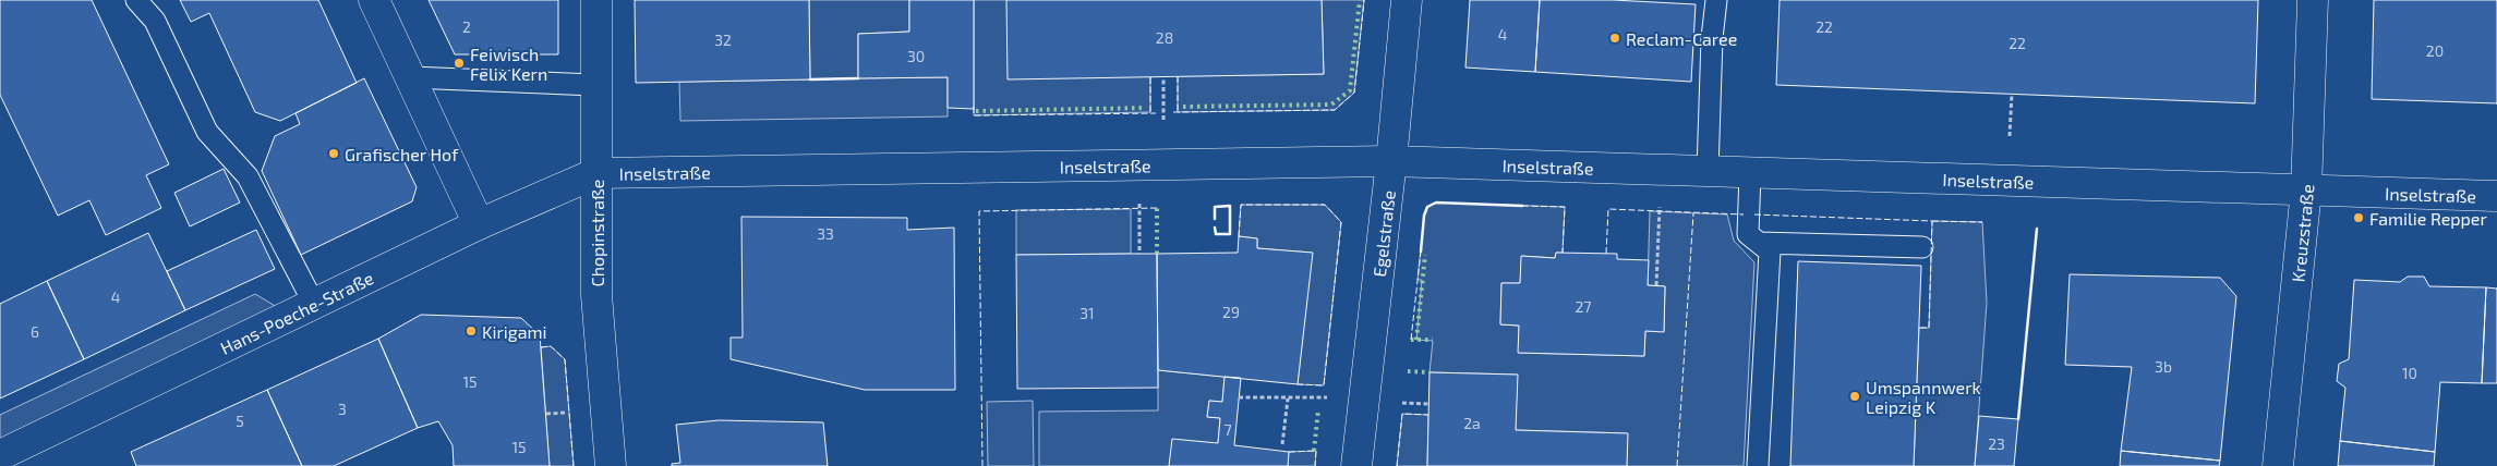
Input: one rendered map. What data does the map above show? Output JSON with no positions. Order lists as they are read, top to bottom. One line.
{"streets":{"street":["Inselstraße","Chopinstraße","Egelstraße","Kreuzstraße","Hans-Poeche-Straße"]},"crossings":[["Inselstraße","Chopinstraße"],["Inselstraße","Egelstraße"],["Inselstraße","Kreuzstraße"],["Inselstraße","Hans-Poeche-Straße"],["Chopinstraße","Hans-Poeche-Straße"]],"places":["Reclam-Caree","Feiwisch Felix Kern","Grafischer Hof","Familie Repper","Kirigami","Umspannwerk Leipzig K"],"house_numbers":["2","22","4","28","32","22","20","30","33","4","27","29","31","6","3b","10","15","3","5","2a","7","23","15"]}
